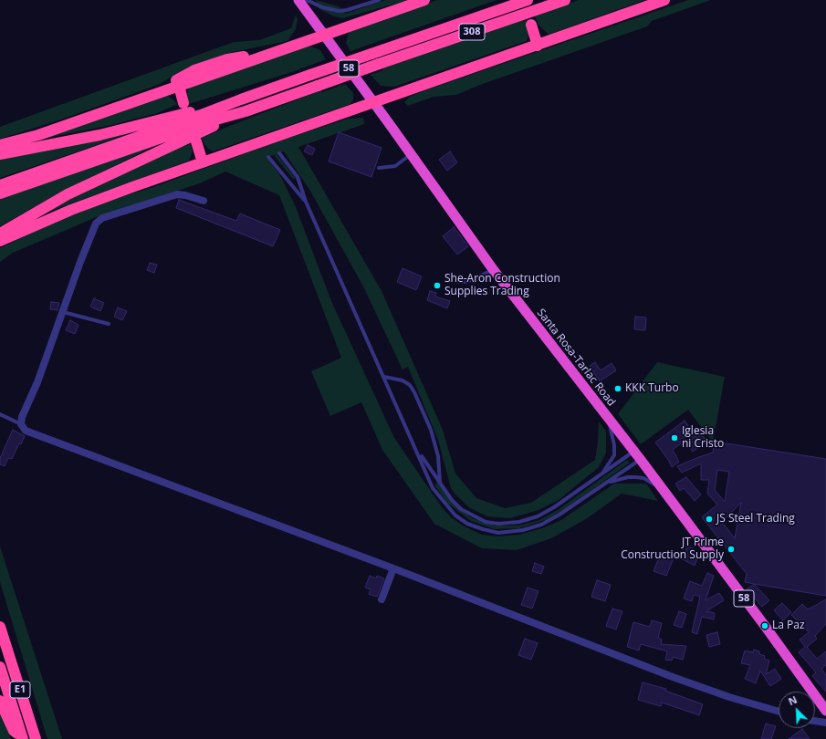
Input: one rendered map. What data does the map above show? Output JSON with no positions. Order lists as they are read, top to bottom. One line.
{"streets":{"highway":["308","58","Santa Rosa-Tarlac Road","E1"]},"places":["She-Aron Construction Supplies Trading","KKK Turbo","Iglesia ni Cristo","JS Steel Trading","JT Prime Construction Supply","La Paz"],"north":"top left"}
